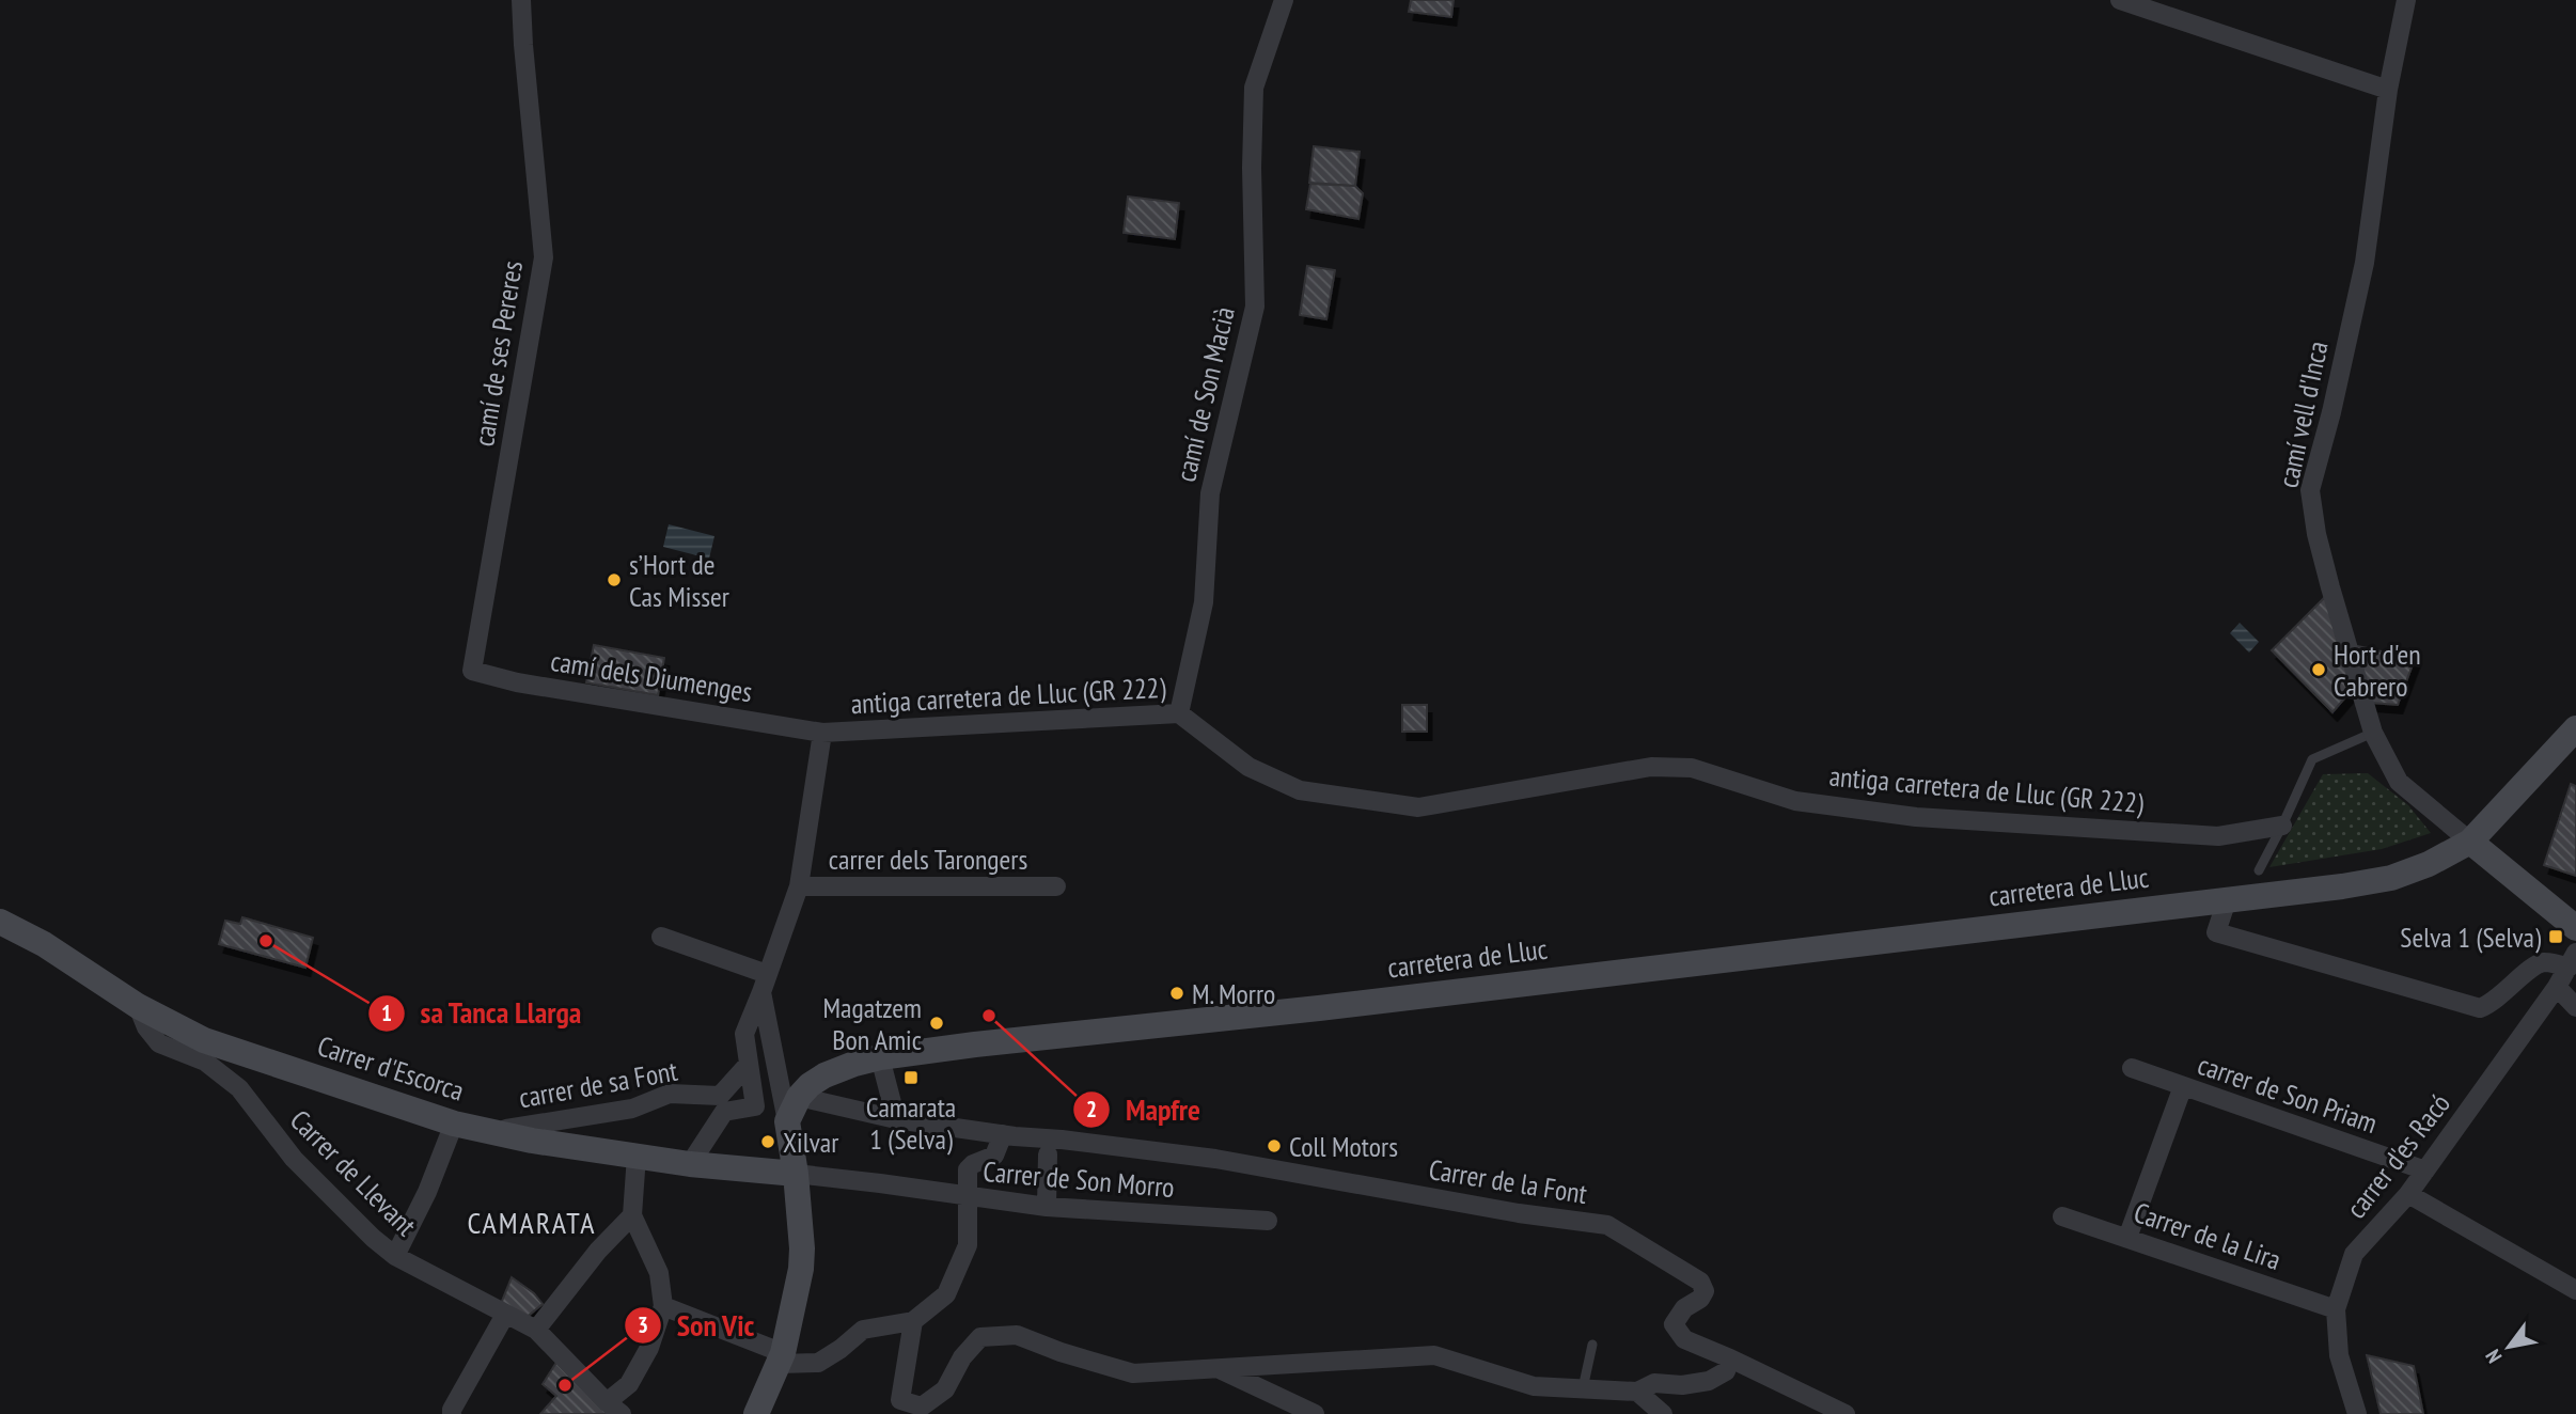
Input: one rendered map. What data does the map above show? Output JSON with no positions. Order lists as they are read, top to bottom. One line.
{"streets":{"main road":["carretera de Lluc","Carrer d'Escorca"],"street":["camí de ses Pereres","camí de Son Macià","camí vell d'Inca","camí dels Diumenges","antiga carretera de Lluc (GR 222)","carrer dels Tarongers","carrer de sa Font","carrer de Son Priam","carrer d'es Racó","Carrer de Llevant","Carrer de Son Morro","Carrer de la Font","Carrer de la Lira"]},"crossings":[["camí de ses Pereres","camí dels Diumenges"],["camí de Son Macià","antiga carretera de Lluc (GR 222)"],["camí vell d'Inca","carretera de Lluc"],["camí dels Diumenges","antiga carretera de Lluc (GR 222)"],["carretera de Lluc","Carrer de la Font"],["Carrer d'Escorca","carrer de sa Font"],["Carrer d'Escorca","Carrer de Llevant"],["Carrer d'Escorca","Carrer de Son Morro"],["carrer de Son Priam","carrer d'es Racó"],["carrer d'es Racó","Carrer de la Lira"]],"districts":["CAMARATA"],"places":{"other":["s’Hort de Cas Misser","Hort d'en Cabrero","sa Tanca Llarga","M. Morro","Mapfre","Magatzem Bon Amic","Xilvar","Coll Motors","Son Vic"],"transit":["Selva 1 (Selva)","Camarata 1 (Selva)"]},"north":"bottom left"}
